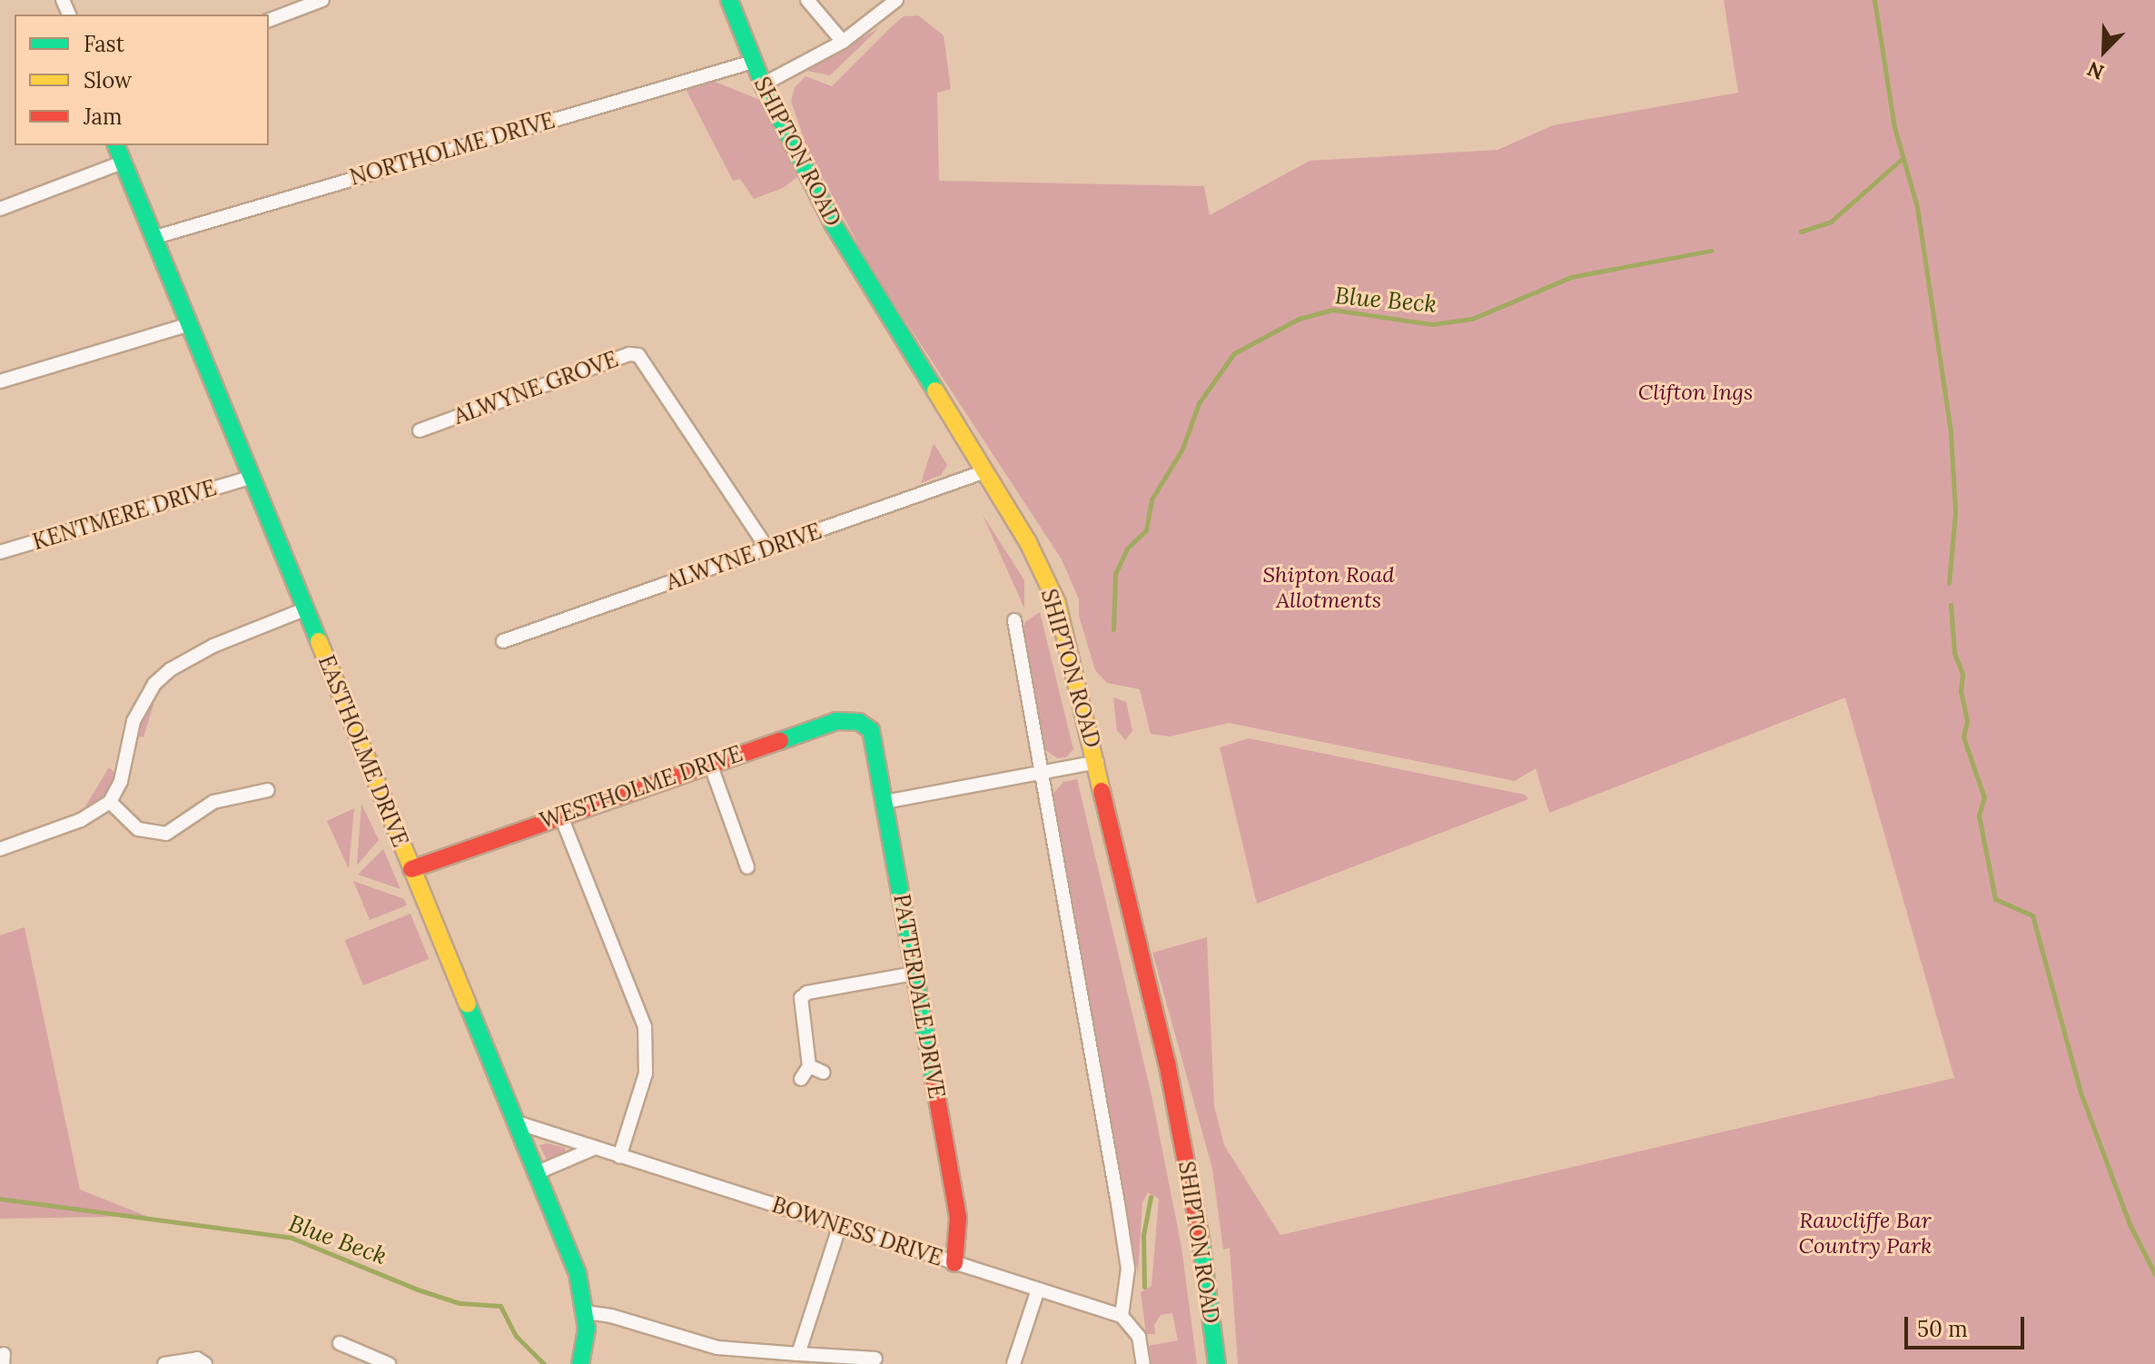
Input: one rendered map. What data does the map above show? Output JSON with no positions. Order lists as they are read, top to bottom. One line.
{"streets":{"street":["NORTHOLME DRIVE","SHIPTON ROAD","ALWYNE GROVE","KENTMERE DRIVE","ALWYNE DRIVE","EASTHOLME DRIVE","WESTHOLME DRIVE","PATTERDALE DRIVE","BOWNESS DRIVE"]},"crossings":[["NORTHOLME DRIVE","SHIPTON ROAD"],["NORTHOLME DRIVE","EASTHOLME DRIVE"],["SHIPTON ROAD","ALWYNE DRIVE"],["SHIPTON ROAD","BOWNESS DRIVE"],["ALWYNE GROVE","ALWYNE DRIVE"],["KENTMERE DRIVE","EASTHOLME DRIVE"],["EASTHOLME DRIVE","WESTHOLME DRIVE"],["EASTHOLME DRIVE","BOWNESS DRIVE"],["WESTHOLME DRIVE","PATTERDALE DRIVE"],["PATTERDALE DRIVE","BOWNESS DRIVE"]],"water":["Blue Beck"],"parks":["Clifton Ings","Shipton Road Allotments","Rawcliffe Bar Country Park"],"legend":["Fast","Slow","Jam"],"scale_bar":"50 m","north":"bottom left"}
